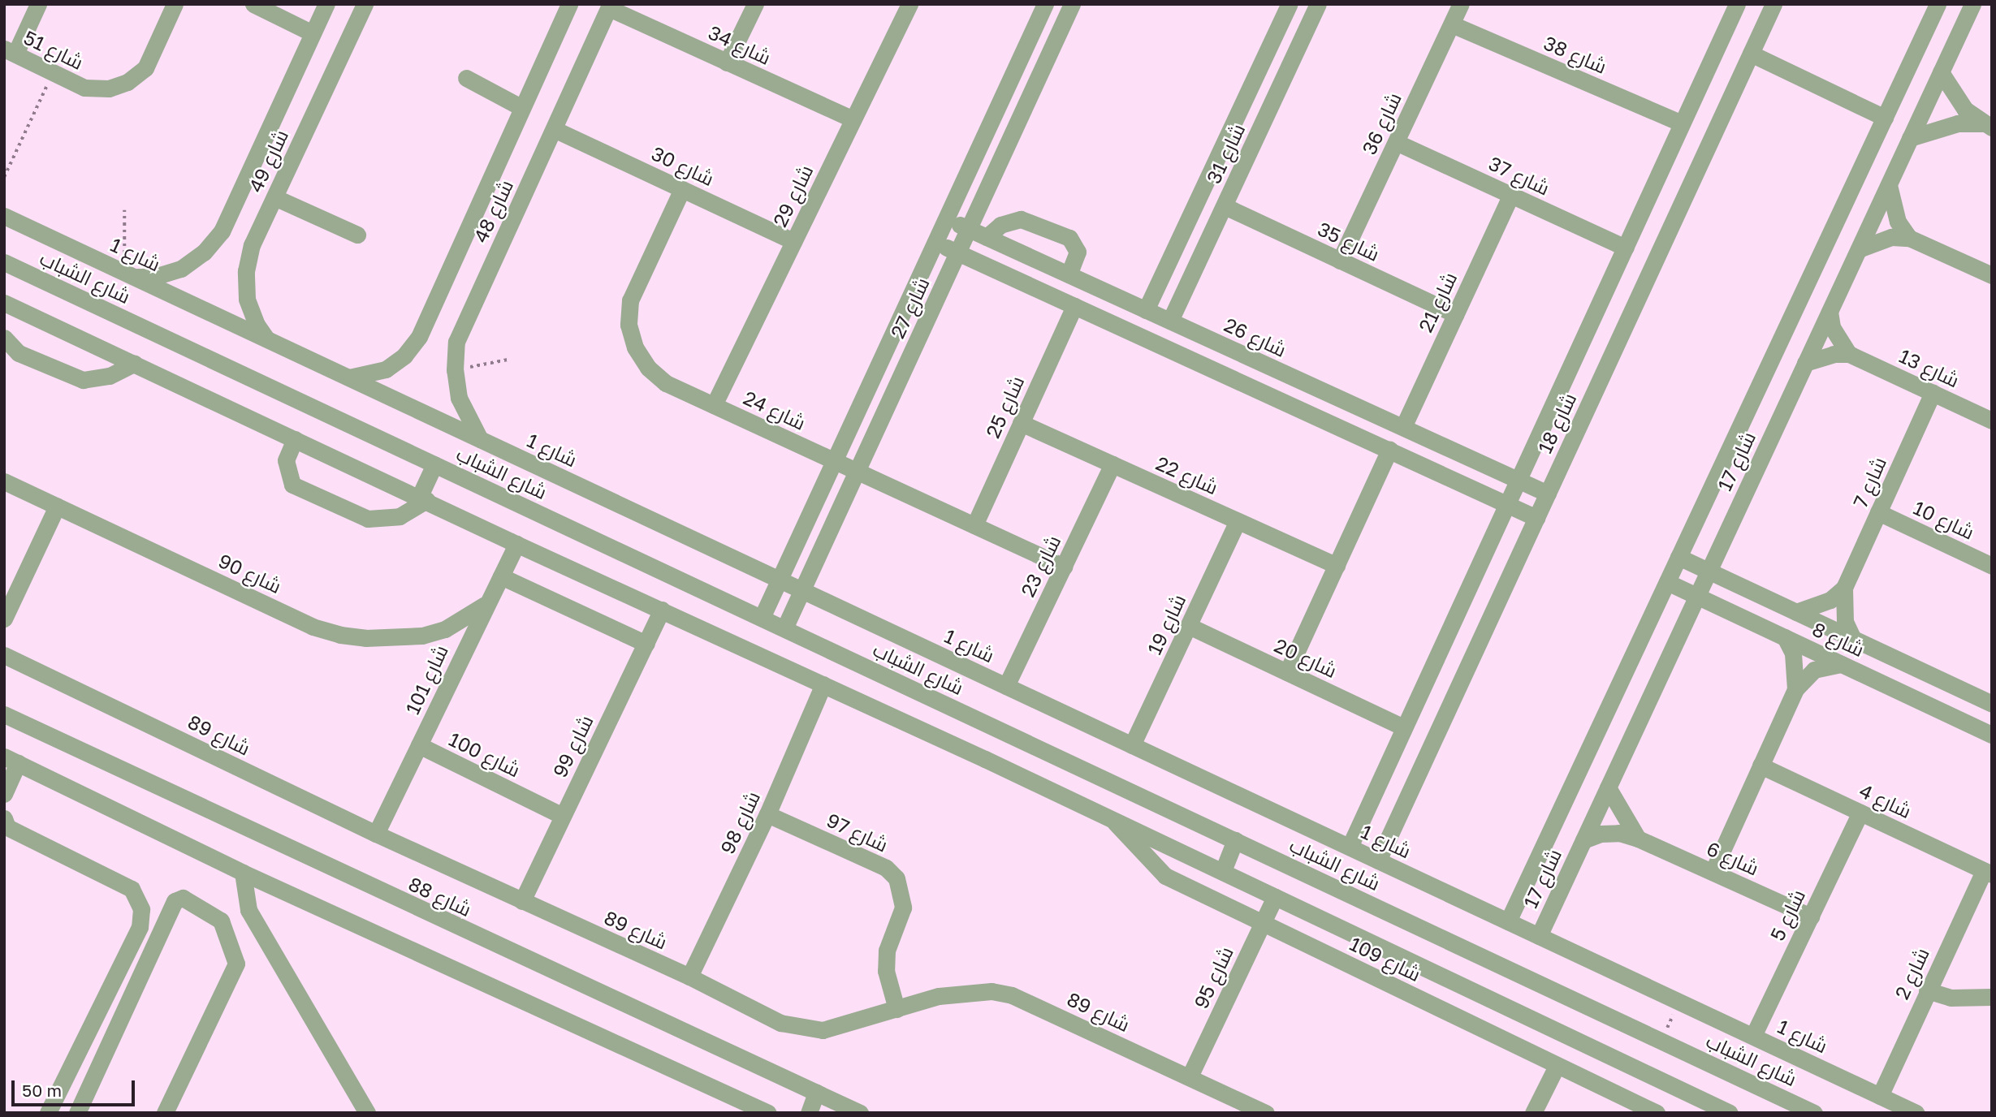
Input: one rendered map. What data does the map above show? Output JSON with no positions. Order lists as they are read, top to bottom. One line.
{"streets":{"street":["شارع 34","شارع 51","شارع 38","شارع 36","شارع 31","شارع 49","شارع 30","شارع 37","شارع 29","شارع 48","شارع 35","شارع 1","شارع الشباب","شارع 21","شارع 27","شارع 26","شارع 13","شارع 25","شارع 24","شارع 18","شارع 17","شارع 22","شارع 7","شارع 10","شارع 23","شارع 90","شارع 19","شارع 8","شارع 20","شارع 101","شارع 89","شارع 99","شارع 100","شارع 4","شارع 98","شارع 97","شارع 6","شارع 88","شارع 5","شارع 109","شارع 2","شارع 95"]},"crossings":[["شارع 34","شارع 29"],["شارع 34","شارع 48"],["شارع 38","شارع 36"],["شارع 38","شارع 18"],["شارع 36","شارع 37"],["شارع 36","شارع 35"],["شارع 31","شارع 35"],["شارع 31","شارع 26"],["شارع 49","شارع 1"],["شارع 30","شارع 29"],["شارع 30","شارع 48"],["شارع 30","شارع 24"],["شارع 37","شارع 21"],["شارع 37","شارع 18"],["شارع 29","شارع 24"],["شارع 48","شارع 1"],["شارع 35","شارع 21"],["شارع 1","شارع 27"],["شارع 1","شارع 18"],["شارع 1","شارع 17"],["شارع 1","شارع 23"],["شارع 1","شارع 19"],["شارع 1","شارع 5"],["شارع 1","شارع 2"],["شارع الشباب","شارع 27"],["شارع 21","شارع 26"],["شارع 27","شارع 26"],["شارع 27","شارع 24"],["شارع 26","شارع 18"],["شارع 13","شارع 7"],["شارع 25","شارع 24"],["شارع 25","شارع 22"],["شارع 24","شارع 23"],["شارع 18","شارع 20"],["شارع 17","شارع 8"],["شارع 17","شارع 6"],["شارع 22","شارع 23"],["شارع 22","شارع 19"],["شارع 7","شارع 10"],["شارع 7","شارع 8"],["شارع 90","شارع 101"],["شارع 19","شارع 20"],["شارع 101","شارع 89"],["شارع 101","شارع 100"],["شارع 89","شارع 99"],["شارع 89","شارع 98"],["شارع 89","شارع 97"],["شارع 89","شارع 95"],["شارع 99","شارع 100"],["شارع 4","شارع 5"],["شارع 4","شارع 2"],["شارع 98","شارع 97"],["شارع 6","شارع 5"],["شارع 109","شارع 95"]],"scale_bar":"50 m"}
